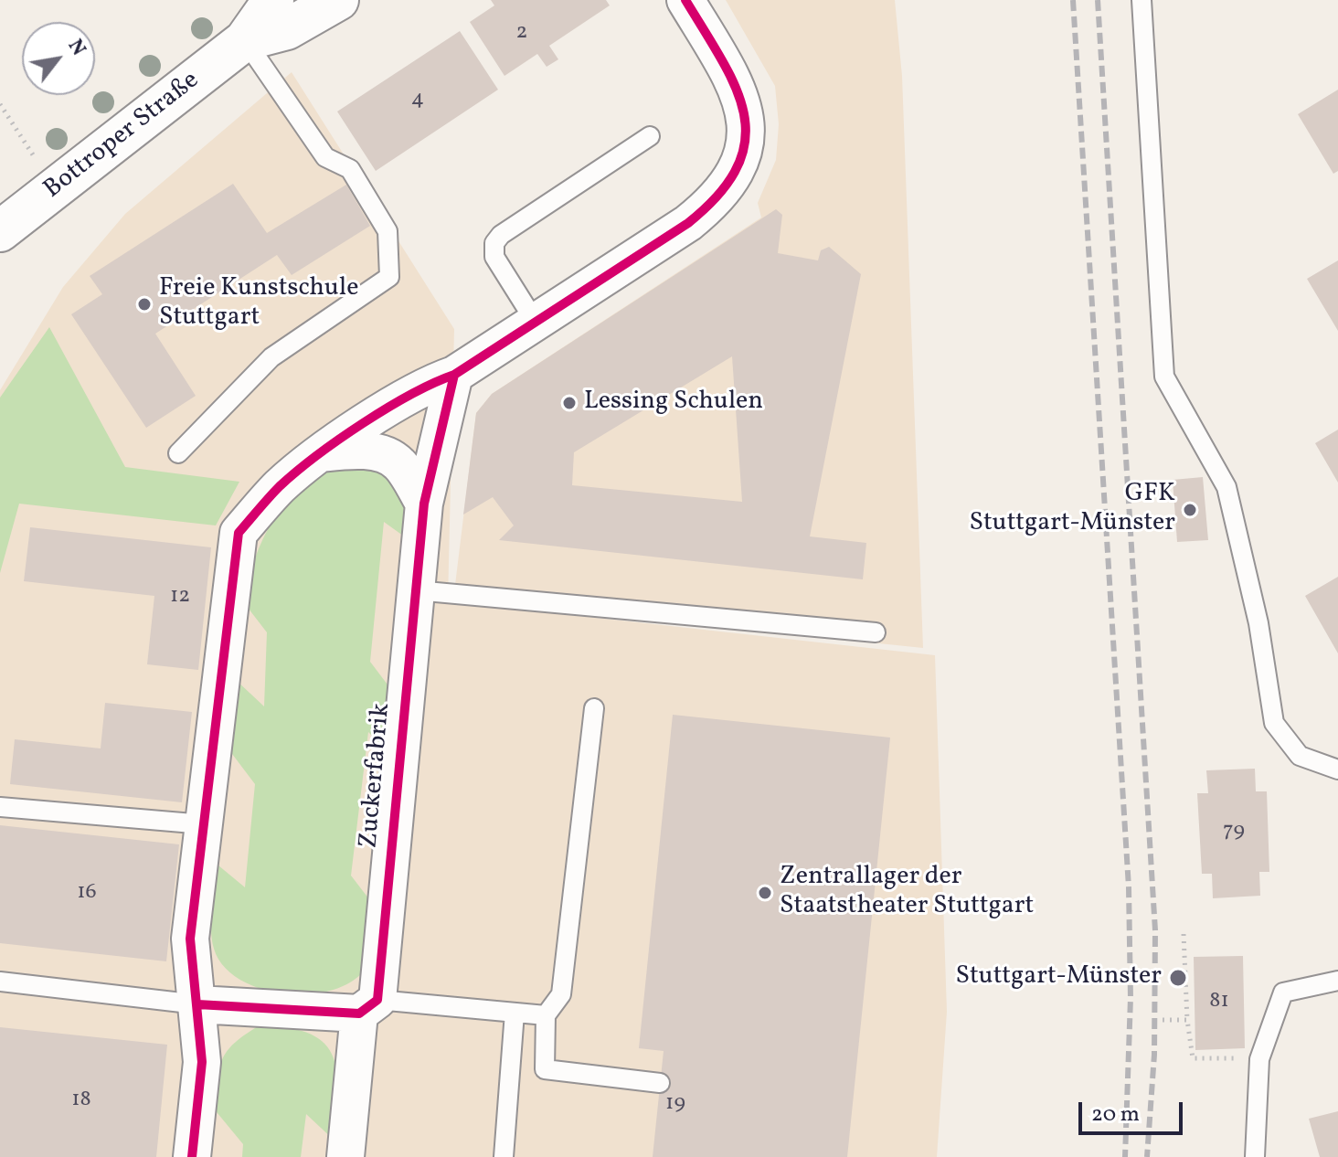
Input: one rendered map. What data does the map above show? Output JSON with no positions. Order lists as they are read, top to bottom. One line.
{"streets":{"street":["Bottroper Straße","Zuckerfabrik"]},"places":["Freie Kunstschule Stuttgart","Lessing Schulen","GFK Stuttgart-Münster","Zentrallager der Staatstheater Stuttgart","Stuttgart-Münster"],"house_numbers":["2","4","12","79","16","81","18","19"],"scale_bar":"20 m","north":"top right"}
